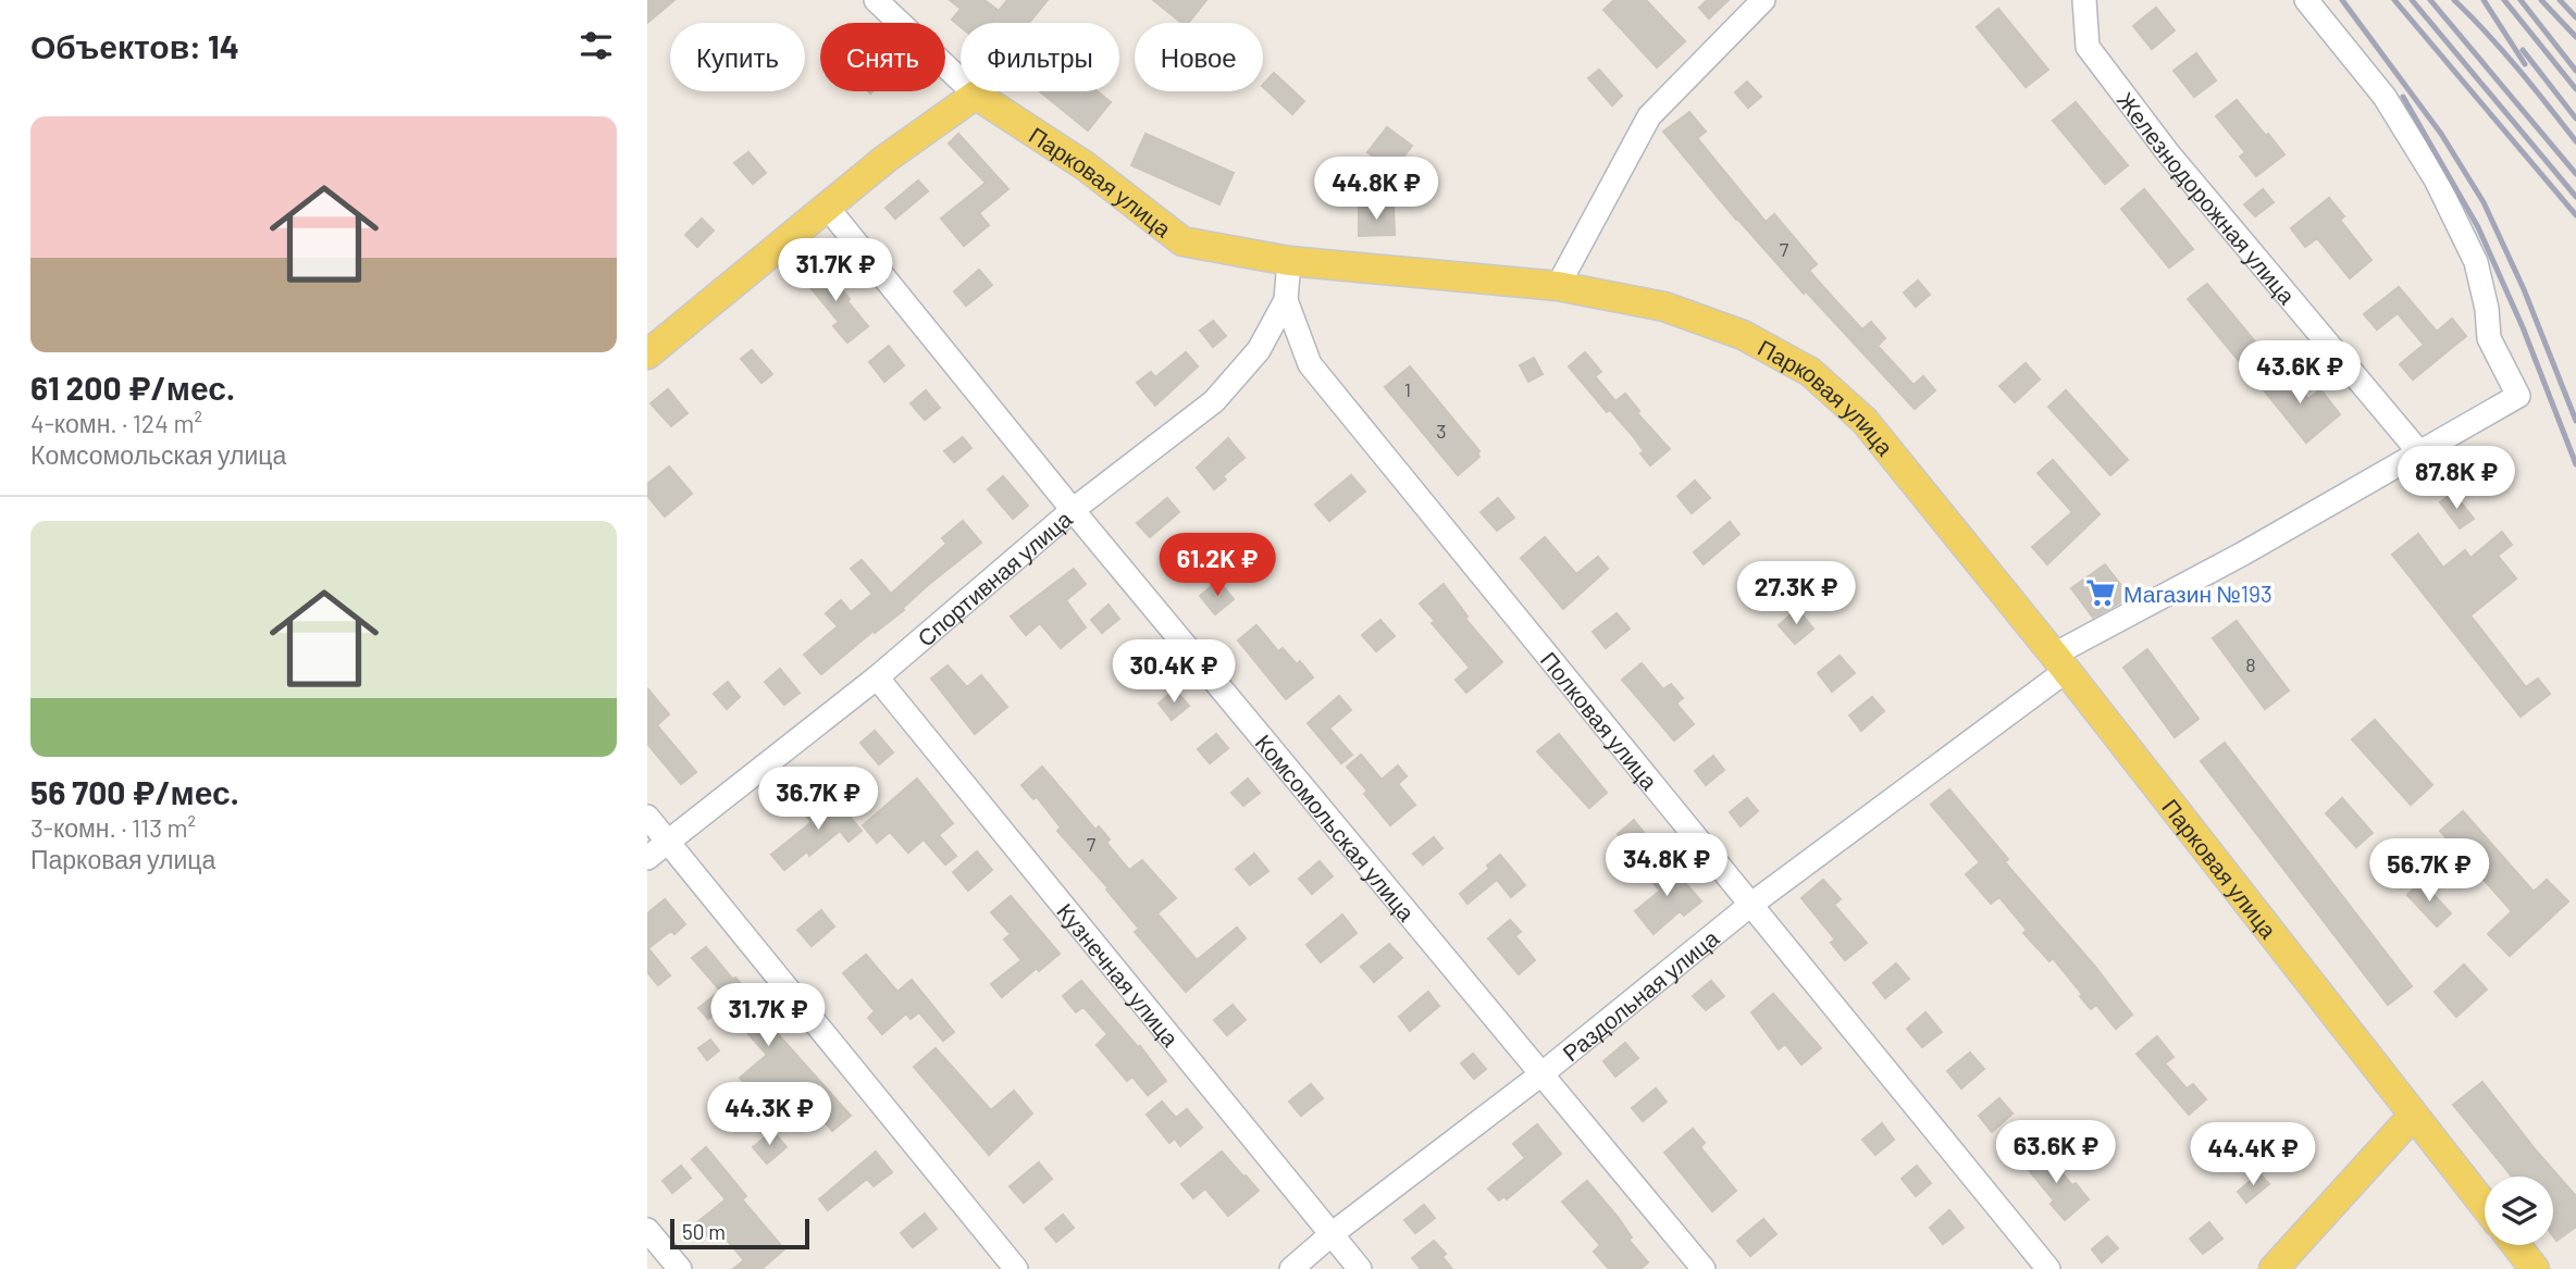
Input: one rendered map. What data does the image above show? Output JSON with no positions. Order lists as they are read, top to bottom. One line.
{"streets":{"main road":["Парковая улица"],"street":["Железнодорожная улица","Спортивная улица","Полковая улица","Комсомольская улица","Кузнечная улица","Раздольная улица"]},"crossings":[["Парковая улица","Спортивная улица"],["Парковая улица","Раздольная улица"],["Железнодорожная улица","Раздольная улица"],["Спортивная улица","Полковая улица"],["Спортивная улица","Комсомольская улица"],["Спортивная улица","Кузнечная улица"],["Полковая улица","Раздольная улица"],["Комсомольская улица","Раздольная улица"],["Кузнечная улица","Раздольная улица"]],"places":{"supermarket":["Магазин №193"]},"house_numbers":["7","1","3","8","7"],"scale_bar":"50 m","page":{"heading":"Объектов: 14","chip":["Купить","Снять","Фильтры","Новое"],"list":[{"name":"61 200 ₽/мес.","note":"4-комн. · 124 m² · Комсомольская улица"},{"name":"56 700 ₽/мес.","note":"3-комн. · 113 m² · Парковая улица"}],"price":["44.8K ₽","31.7K ₽","43.6K ₽","87.8K ₽","61.2K ₽","27.3K ₽","30.4K ₽","36.7K ₽","34.8K ₽","56.7K ₽","31.7K ₽","44.3K ₽","63.6K ₽","44.4K ₽"],"scale":"50 m"}}
